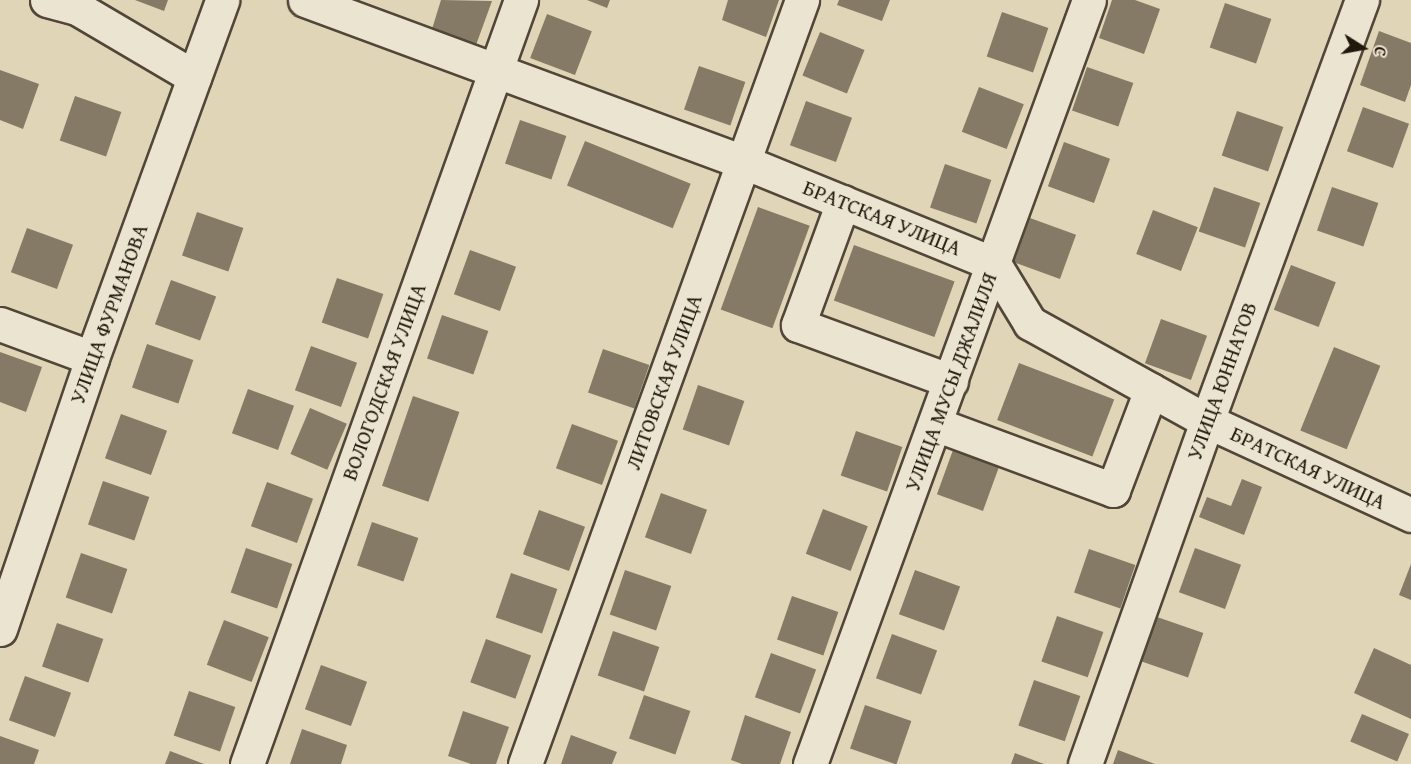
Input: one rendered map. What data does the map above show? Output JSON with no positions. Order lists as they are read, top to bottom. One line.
{"streets":{"street":["БРАТСКАЯ УЛИЦА","УЛИЦА ФУРМАНОВА","УЛИЦА ЮННАТОВ","ВОЛОГОДСКАЯ УЛИЦА","ЛИТОВСКАЯ УЛИЦА","УЛИЦА МУСЫ ДЖАЛИЛЯ"]},"crossings":[["БРАТСКАЯ УЛИЦА","УЛИЦА ЮННАТОВ"],["БРАТСКАЯ УЛИЦА","ВОЛОГОДСКАЯ УЛИЦА"],["БРАТСКАЯ УЛИЦА","ЛИТОВСКАЯ УЛИЦА"],["БРАТСКАЯ УЛИЦА","УЛИЦА МУСЫ ДЖАЛИЛЯ"]],"north":"right"}
